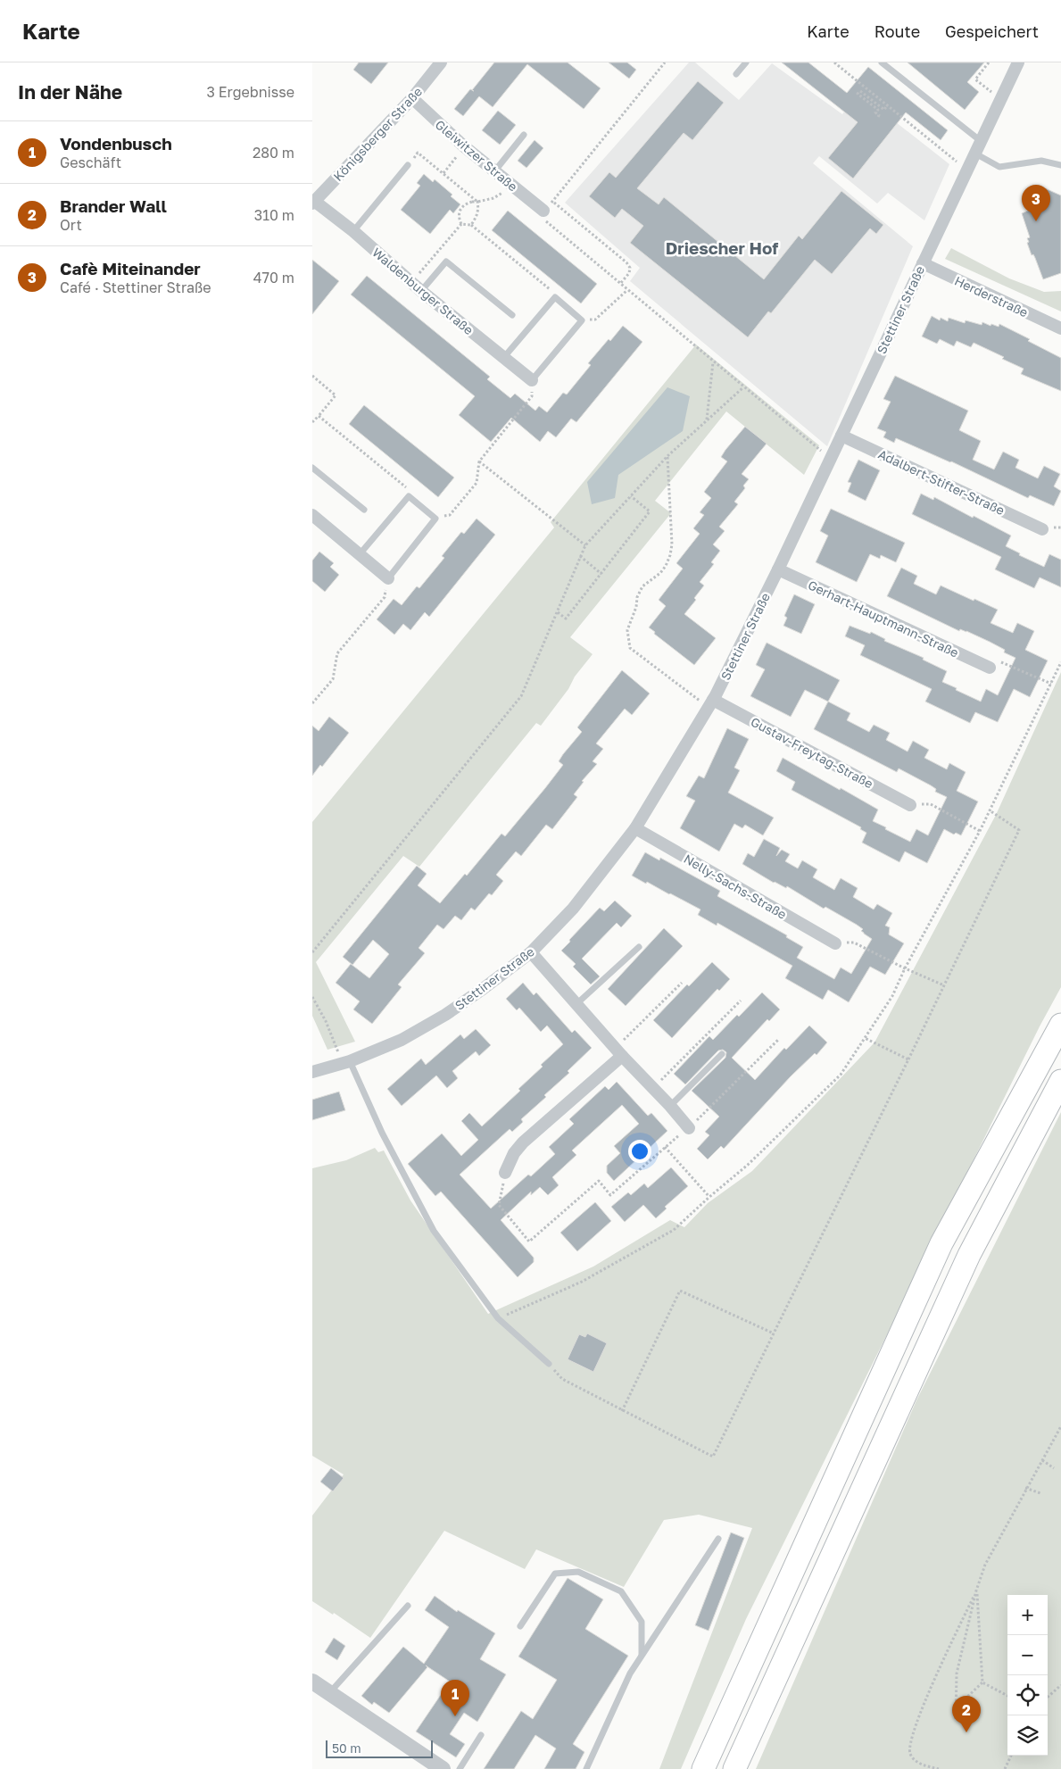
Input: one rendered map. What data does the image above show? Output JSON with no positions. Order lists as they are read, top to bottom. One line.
{"streets":{"street":["Königsberger Straße","Gleiwitzer Straße","Waldenburger Straße","Herderstraße","Stettiner Straße","Adalbert-Stifter-Straße","Gerhart-Hauptmann-Straße","Gustav-Freytag-Straße","Nelly-Sachs-Straße"]},"crossings":[["Königsberger Straße","Gleiwitzer Straße"],["Königsberger Straße","Waldenburger Straße"],["Herderstraße","Stettiner Straße"],["Stettiner Straße","Adalbert-Stifter-Straße"],["Stettiner Straße","Gerhart-Hauptmann-Straße"],["Stettiner Straße","Gustav-Freytag-Straße"],["Stettiner Straße","Nelly-Sachs-Straße"]],"districts":["Driescher Hof"],"scale_bar":"50 m","page":{"header":"Karte","nav":["Karte","Route","Gespeichert"],"heading":["In der Nähe","3 Ergebnisse"],"list":[{"mark":"1","name":"Vondenbusch","note":"Geschäft","value":"280 m"},{"mark":"2","name":"Brander Wall","note":"Ort","value":"310 m"},{"mark":"3","name":"Cafè Miteinander","note":"Café · Stettiner Straße","value":"470 m"}],"pins":["3","1","2"],"map_buttons":["+","−"],"scale":"50 m"}}
